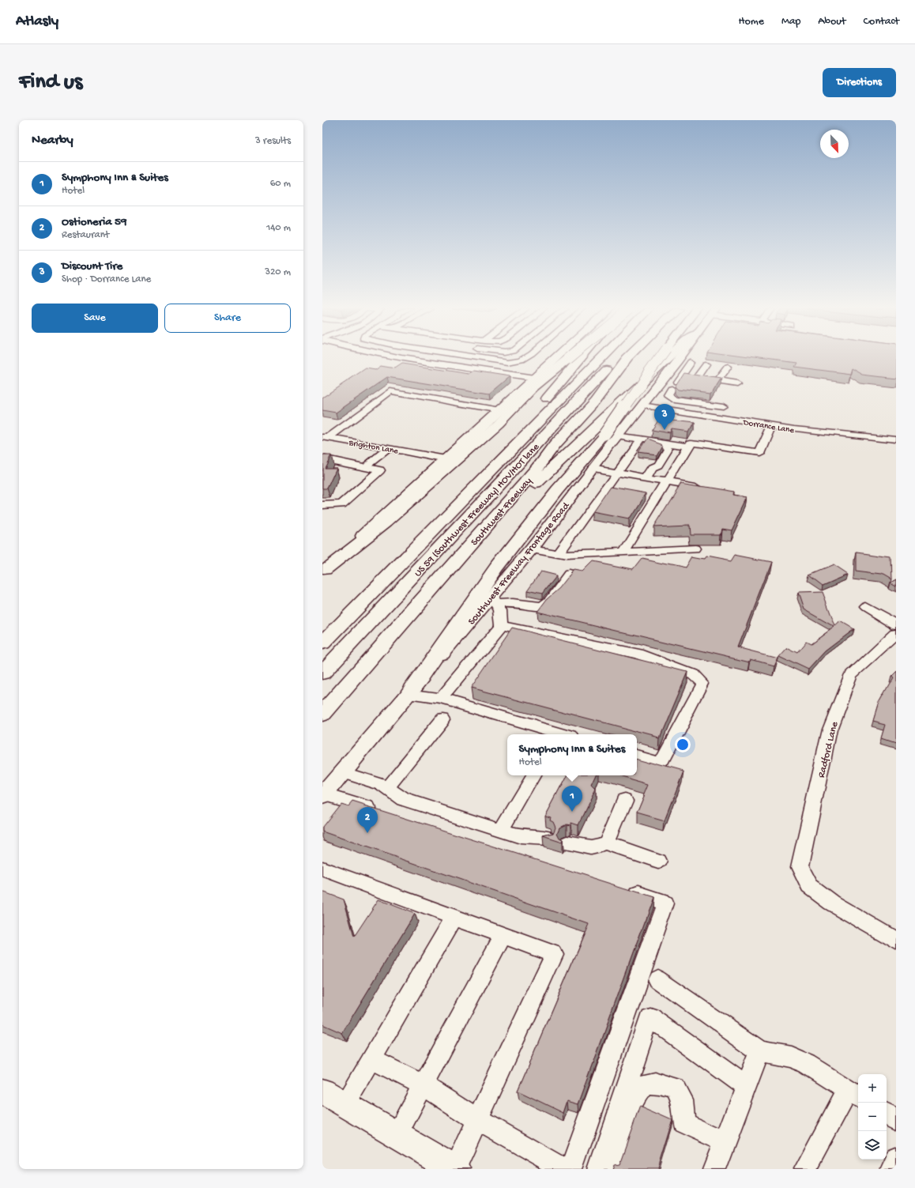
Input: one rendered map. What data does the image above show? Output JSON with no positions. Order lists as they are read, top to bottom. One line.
{"streets":{"highway":["US 59 (Southwest Freeway) HOV/HOT lane","Southwest Freeway"],"main road":["Southwest Freeway Frontage Road"],"street":["Dorrance Lane","Brighton Lane","Radford Lane"]},"crossings":[["Dorrance Lane","Southwest Freeway Frontage Road"]],"north":"bottom right","page":{"header":"Atlasly","nav":["Home","Map","About","Contact"],"buttons":["Directions",["Save","Share"]],"title":"Find us","heading":["Nearby","3 results"],"list":[{"mark":"1","name":"Symphony Inn & Suites","note":"Hotel","value":"60 m"},{"mark":"2","name":"Ostioneria 59","note":"Restaurant","value":"140 m"},{"mark":"3","name":"Discount Tire","note":"Shop · Dorrance Lane","value":"320 m"}],"pins":["3","1","2"],"popup":["Symphony Inn & Suites","Hotel"],"map_buttons":["+","−"]}}
